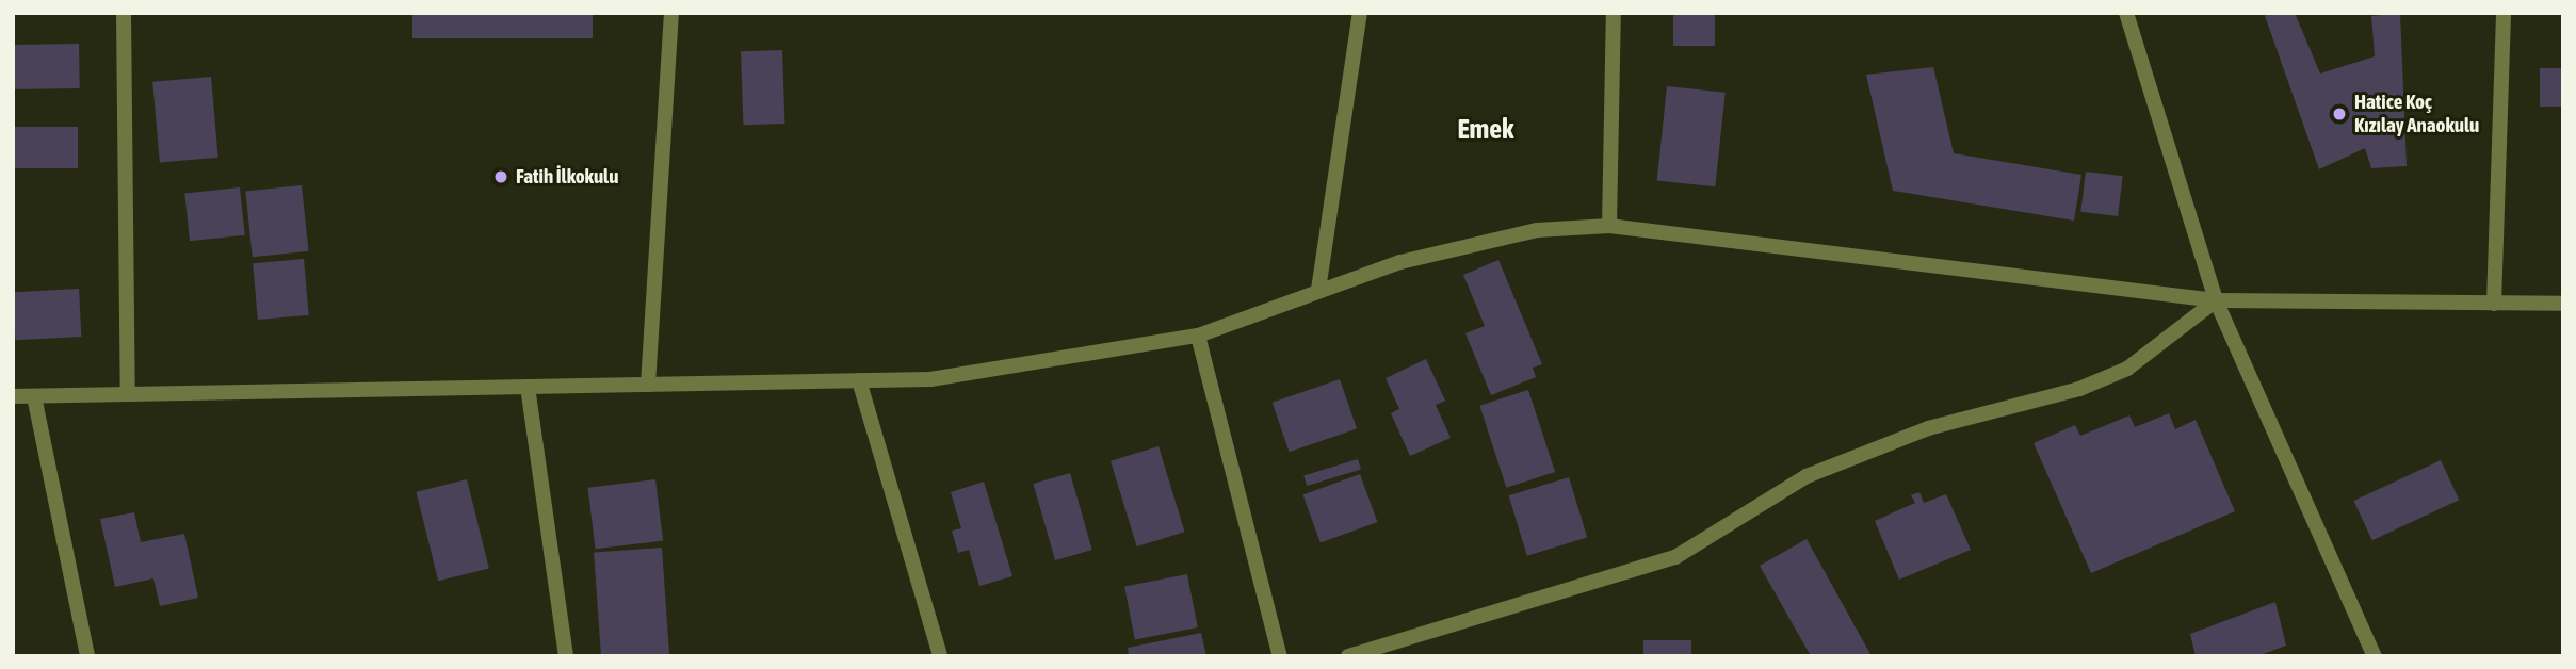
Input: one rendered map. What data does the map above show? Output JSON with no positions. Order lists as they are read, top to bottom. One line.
{"districts":["Emek"],"places":["Hatice Koç Kızılay Anaokulu","Fatih İlkokulu"]}
